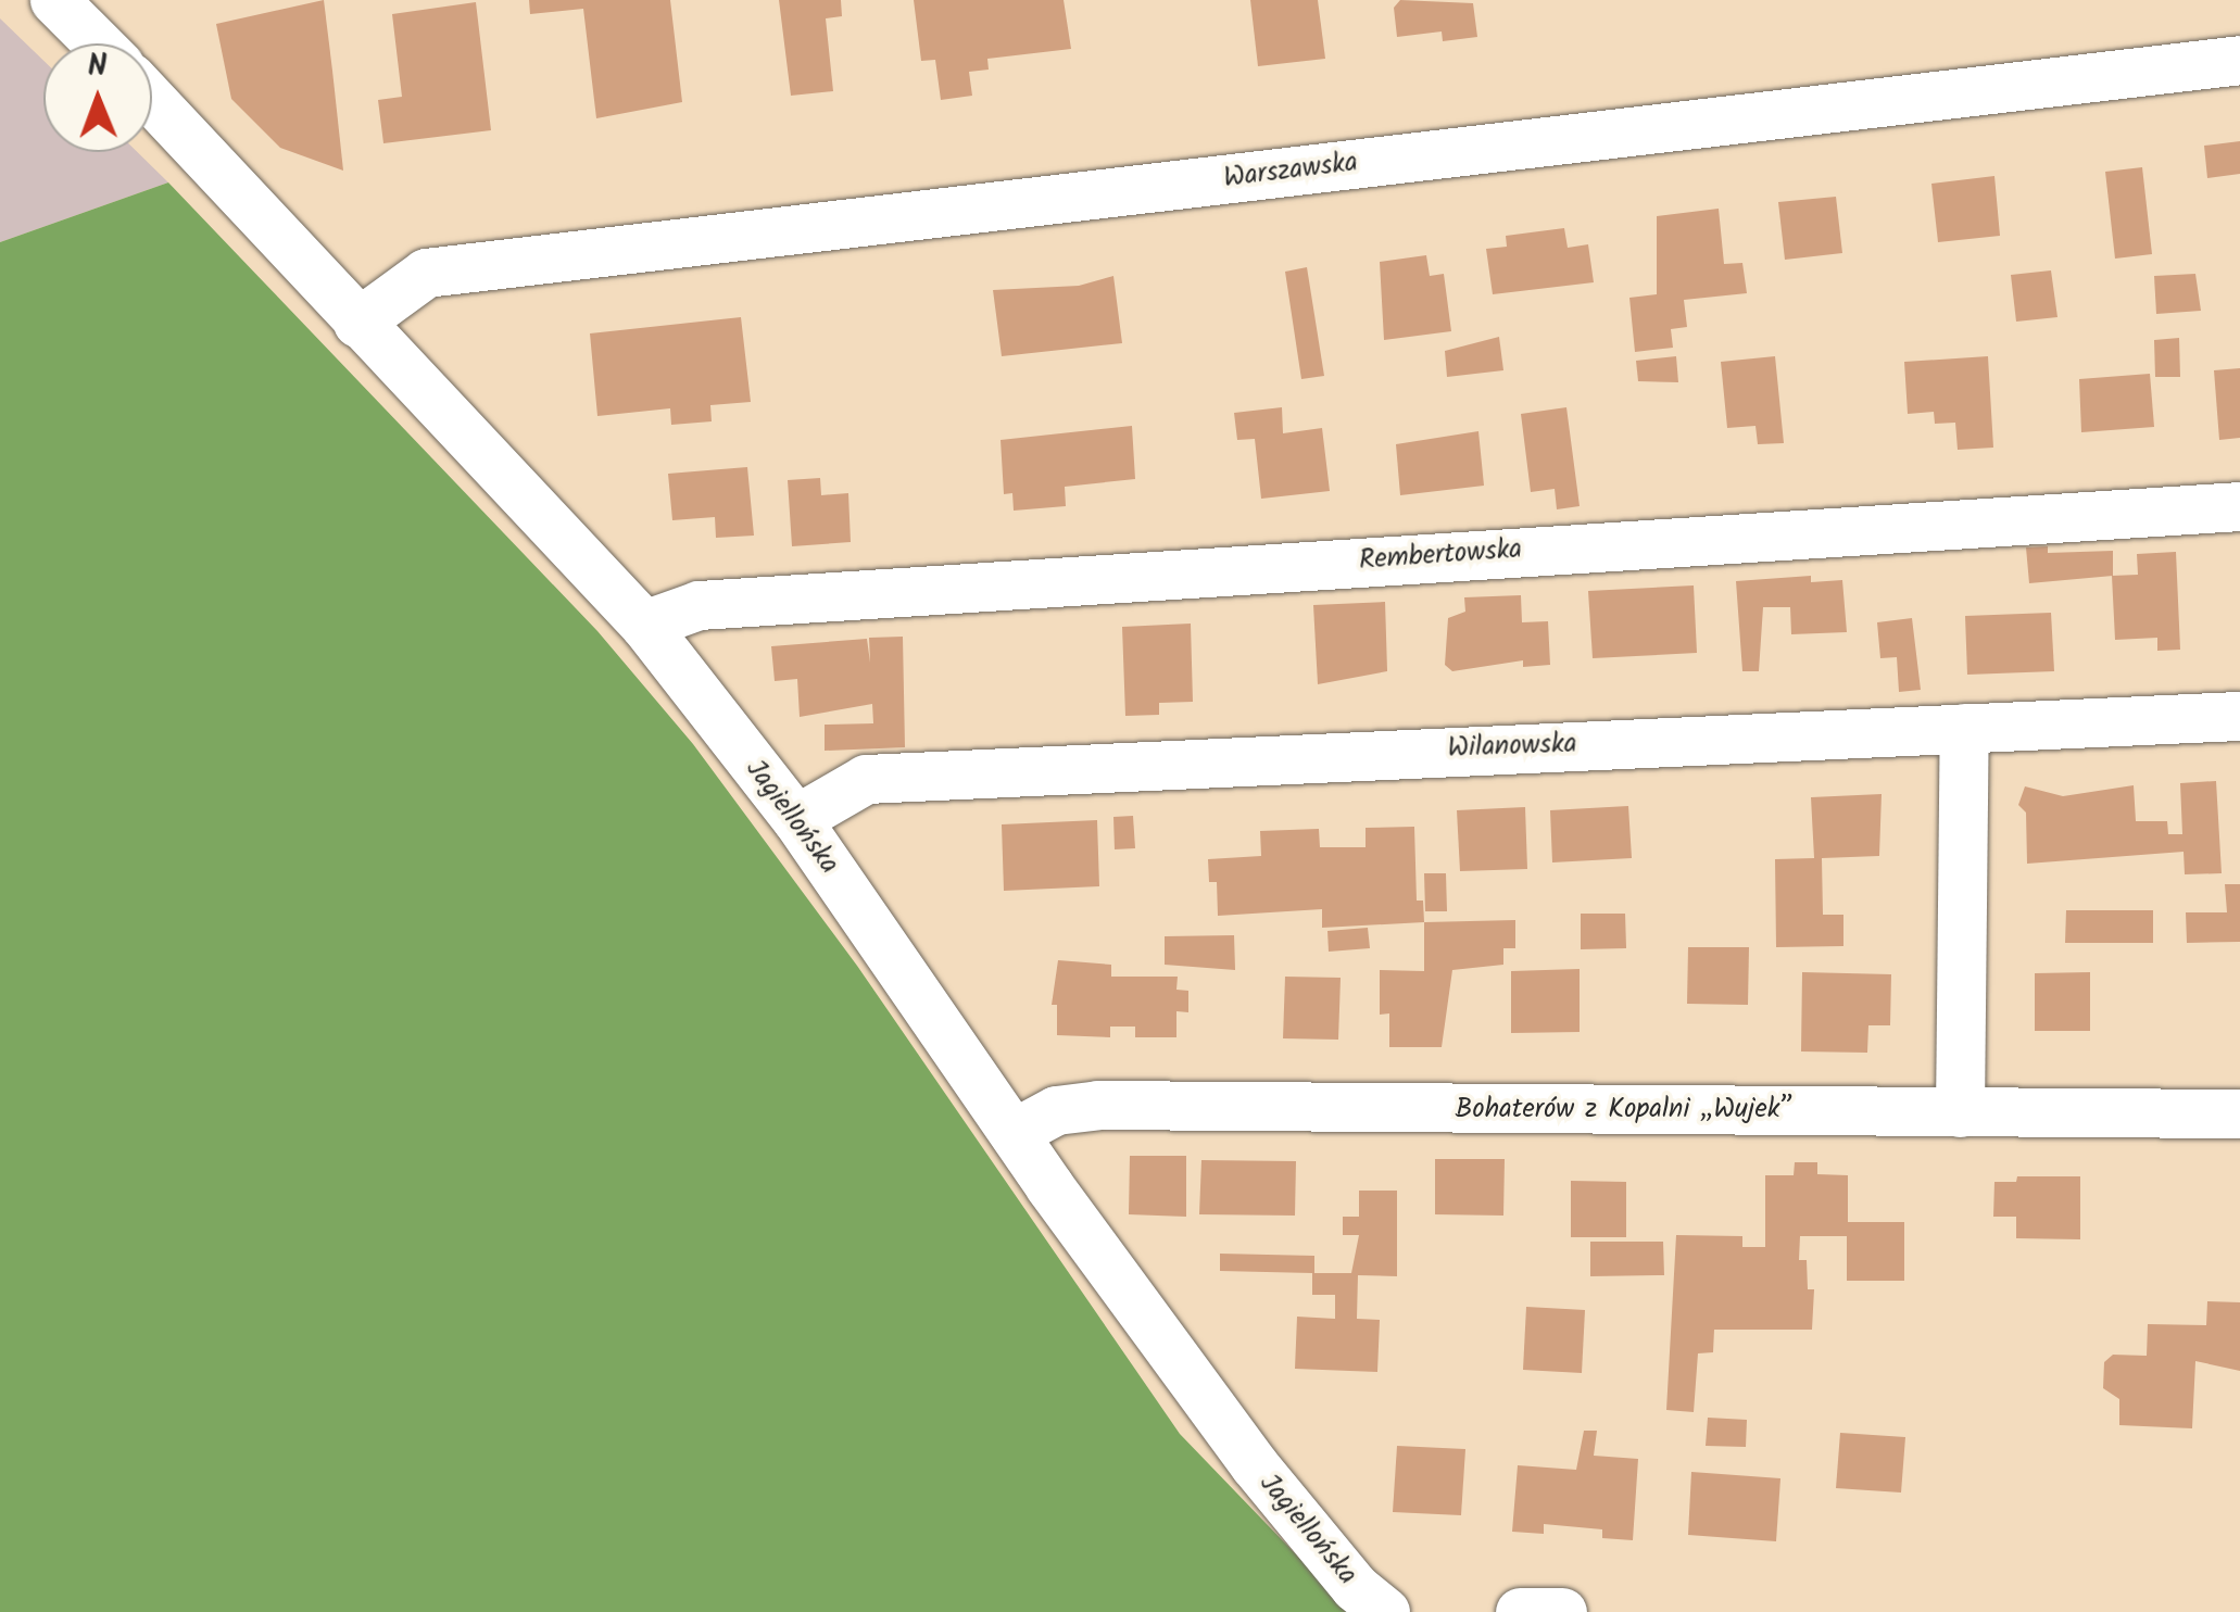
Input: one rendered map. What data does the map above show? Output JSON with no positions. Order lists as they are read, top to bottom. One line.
{"streets":{"street":["Warszawska","Rembertowska","Wilanowska","Jagiellońska","Bohaterów z Kopalni „Wujek”"]},"crossings":[["Warszawska","Jagiellońska"],["Rembertowska","Jagiellońska"],["Wilanowska","Jagiellońska"],["Jagiellońska","Bohaterów z Kopalni „Wujek”"]],"north":"top"}
